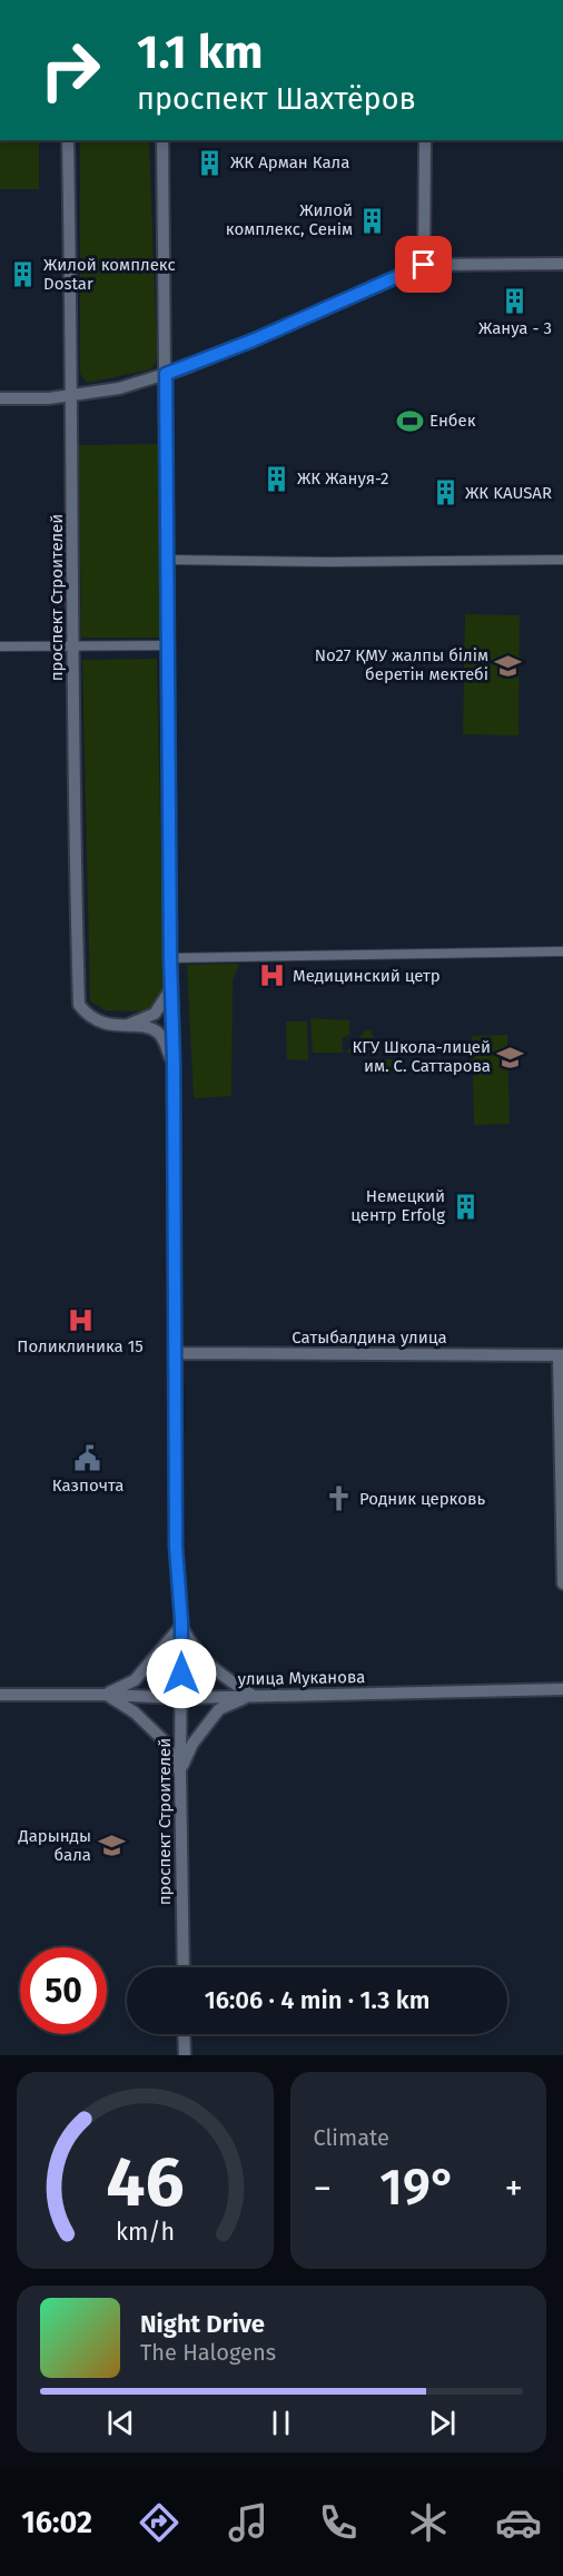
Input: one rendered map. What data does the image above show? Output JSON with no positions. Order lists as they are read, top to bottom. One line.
{"streets":{"main road":["проспект Строителей","Сатыбалдина улица","улица Муканова"]},"crossings":[["проспект Строителей","Сатыбалдина улица"],["проспект Строителей","улица Муканова"]],"places":{"building":["ЖК Арман Кала","Жилой комплекс, Сенiм","Жилой комплекс Dostar","Жануа - 3","ЖК Жануя-2","ЖК KAUSAR","Немецкий центр Erfolg"],"sports":["Енбек"],"school or university":["No27 ҚМУ жалпы білім беретін мектебі","КГУ Школа-лицей им. С. Саттарова","Дарынды бала"],"hospital":["Медицинский цетр","Поликлиника 15"],"public building":["Казпочта"],"church":["Родник церковь"]},"page":{"turn":["1.1 km","проспект Шахтёров"],"limit":"50","trip":"16:06 · 4 min · 1.3 km","tile":"Climate","heat":["−","19°","+"],"song":["Night Drive","The Halogens"],"tabs":"16:02","gauge":["46","km/h"]}}
